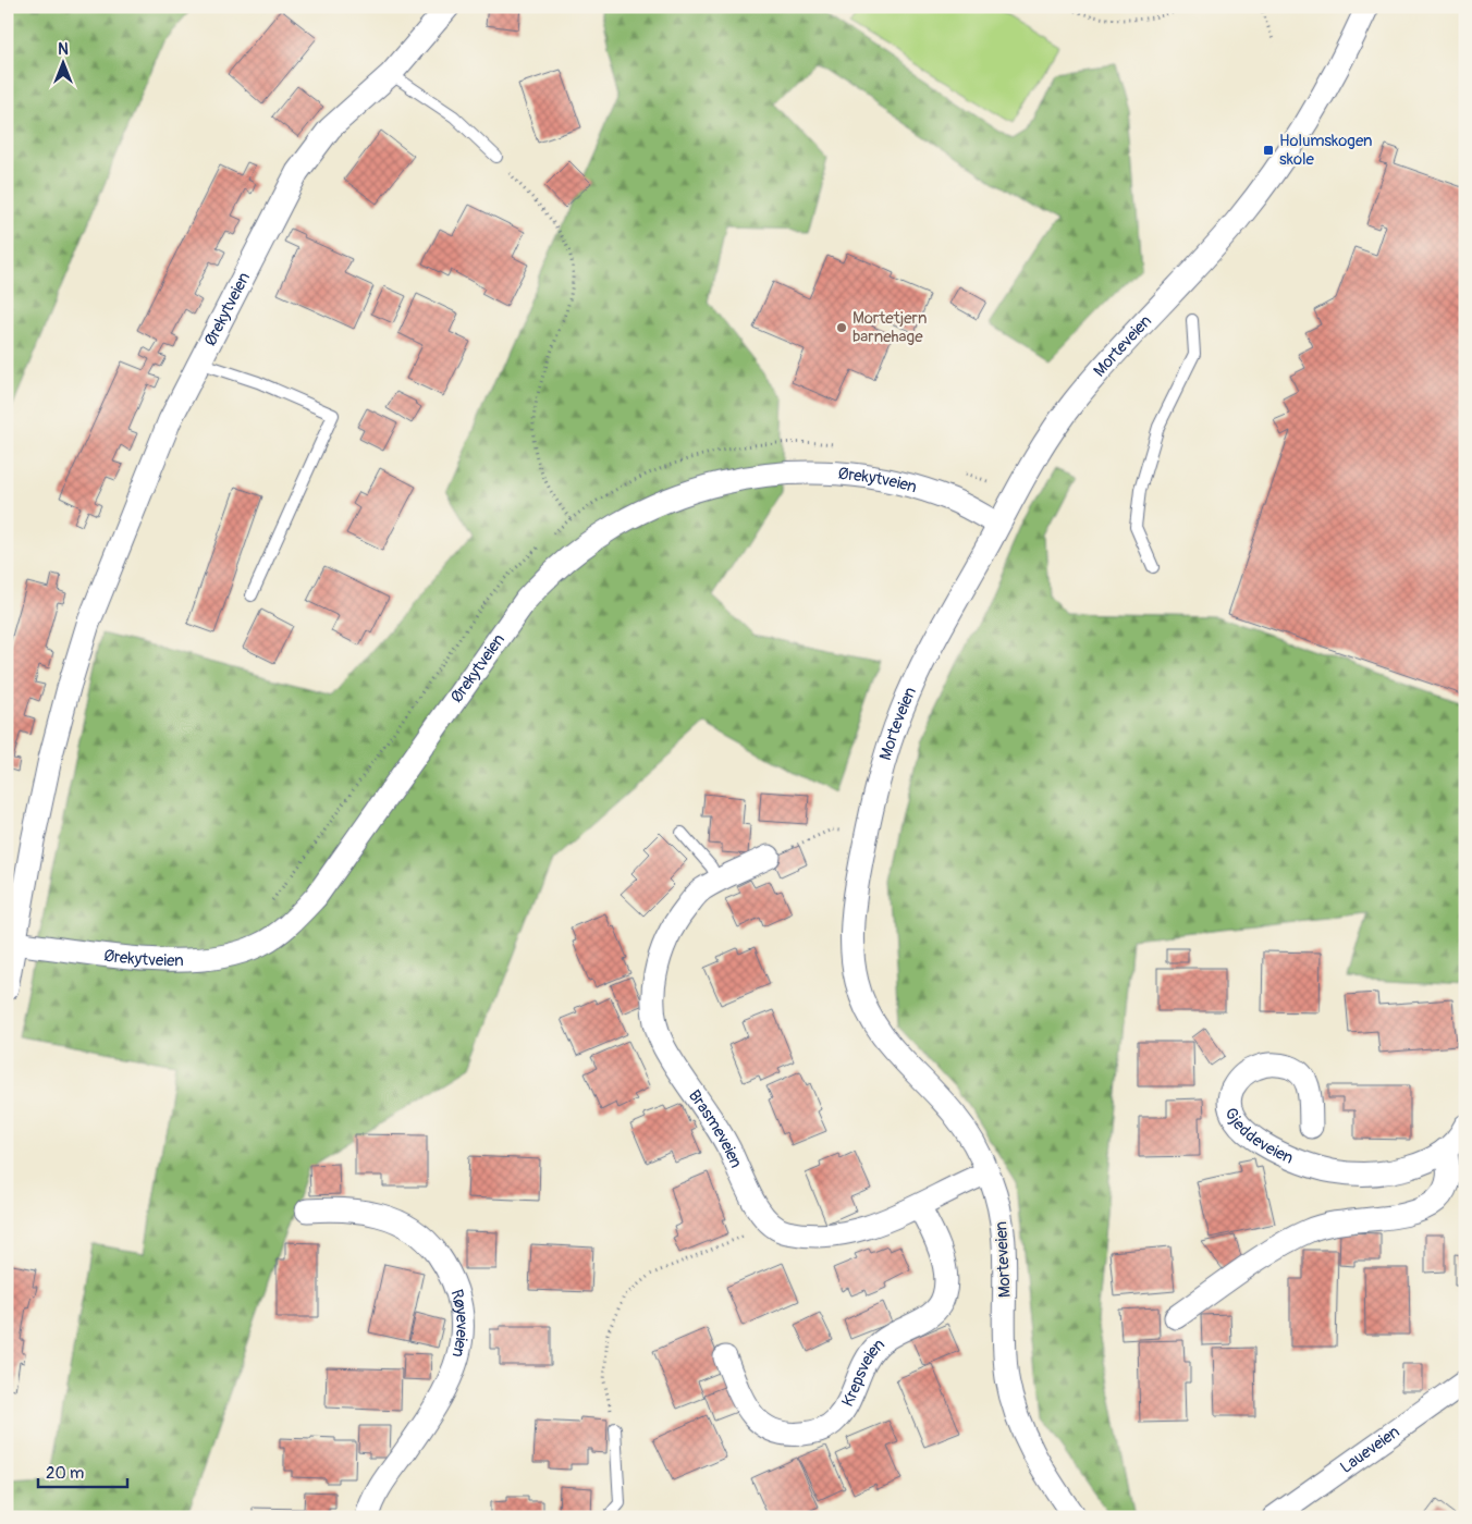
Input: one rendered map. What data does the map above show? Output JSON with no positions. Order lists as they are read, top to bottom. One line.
{"streets":{"street":["Ørekytveien","Morteveien","Brasmeveien","Gjeddeveien","Røyeveien","Krepsveien","Laueveien"]},"crossings":[["Ørekytveien","Morteveien"]],"places":{"transit":["Holumskogen skole"],"other":["Mortetjern barnehage"]},"scale_bar":"20 m","north":"top"}
